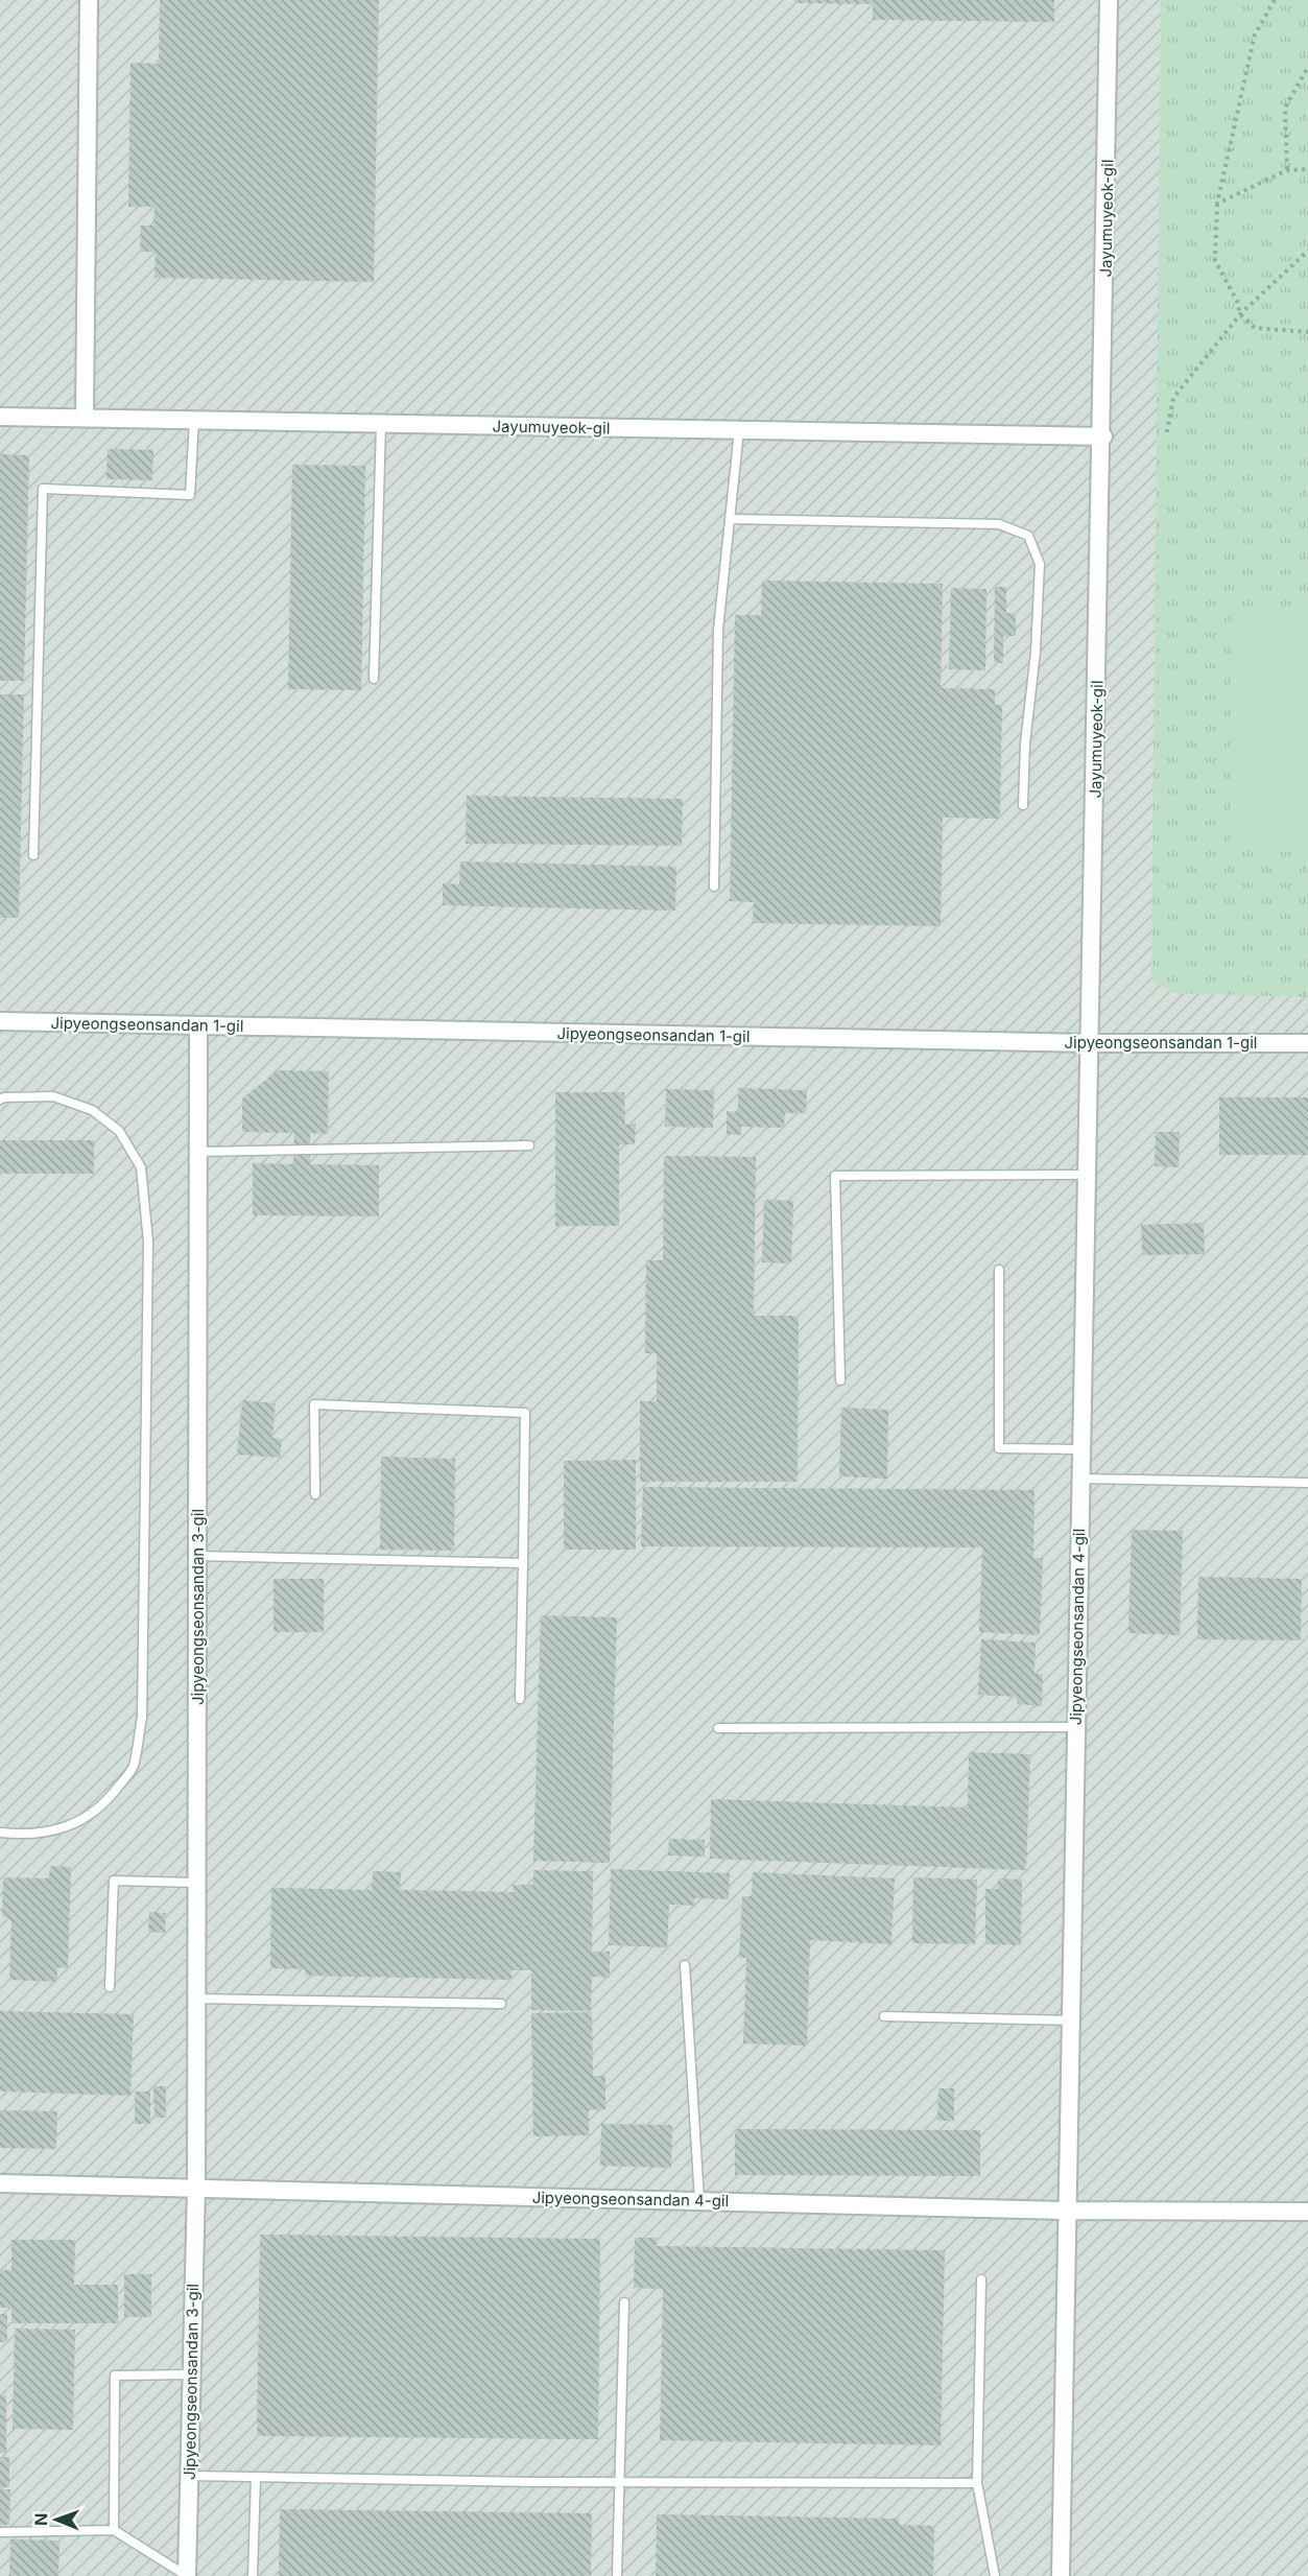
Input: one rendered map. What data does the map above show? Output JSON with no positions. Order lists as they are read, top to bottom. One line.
{"streets":{"street":["Jayumuyeok-gil","Jipyeongseonsandan 1-gil","Jipyeongseonsandan 3-gil","Jipyeongseonsandan 4-gil"]},"crossings":[["Jayumuyeok-gil","Jipyeongseonsandan 1-gil"],["Jayumuyeok-gil","Jipyeongseonsandan 4-gil"],["Jipyeongseonsandan 1-gil","Jipyeongseonsandan 3-gil"],["Jipyeongseonsandan 1-gil","Jipyeongseonsandan 4-gil"],["Jipyeongseonsandan 3-gil","Jipyeongseonsandan 4-gil"]],"north":"left"}
